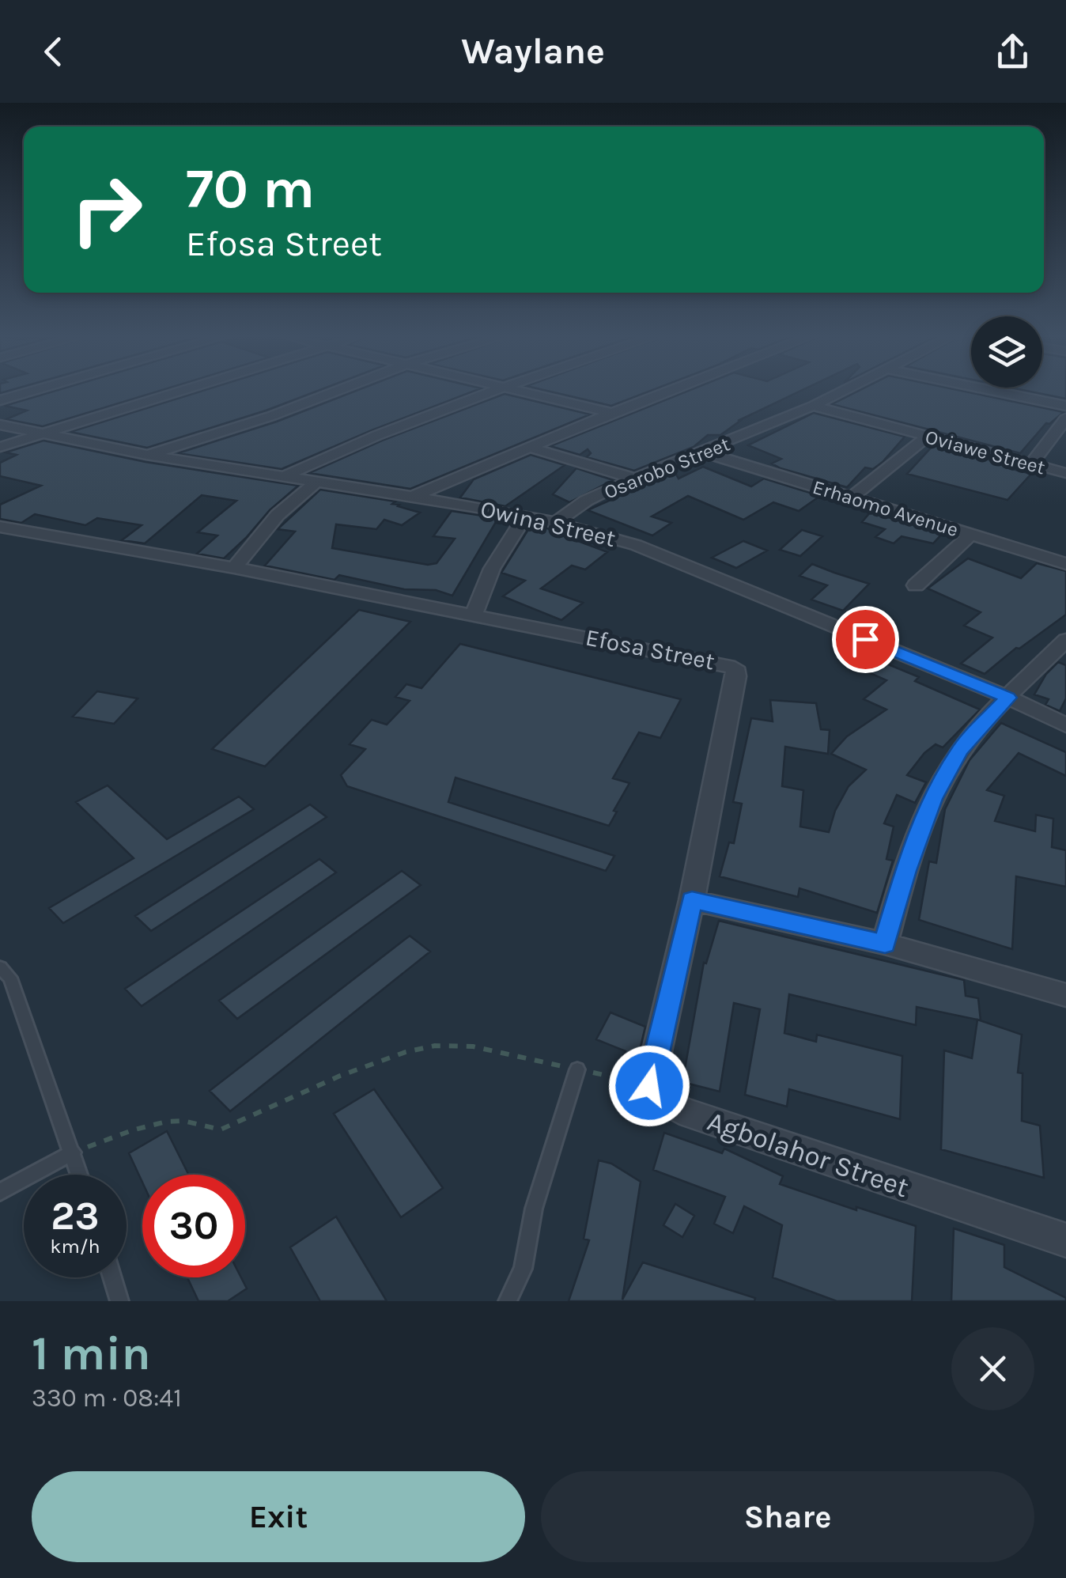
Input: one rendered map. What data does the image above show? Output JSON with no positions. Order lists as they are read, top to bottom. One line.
{"streets":{"street":["Oviawe Street","Osarobo Street","Erhaomo Avenue","Owina Street","Efosa Street","Agbolahor Street"]},"crossings":[["Oviawe Street","Osarobo Street"],["Osarobo Street","Erhaomo Avenue"],["Osarobo Street","Owina Street"]],"page":{"header":"Waylane","turn":["70 m","Efosa Street"],"speed":"23 km/h","limit":"30","heading":["1 min","330 m · 08:41"],"buttons":["Exit","Share"]}}
